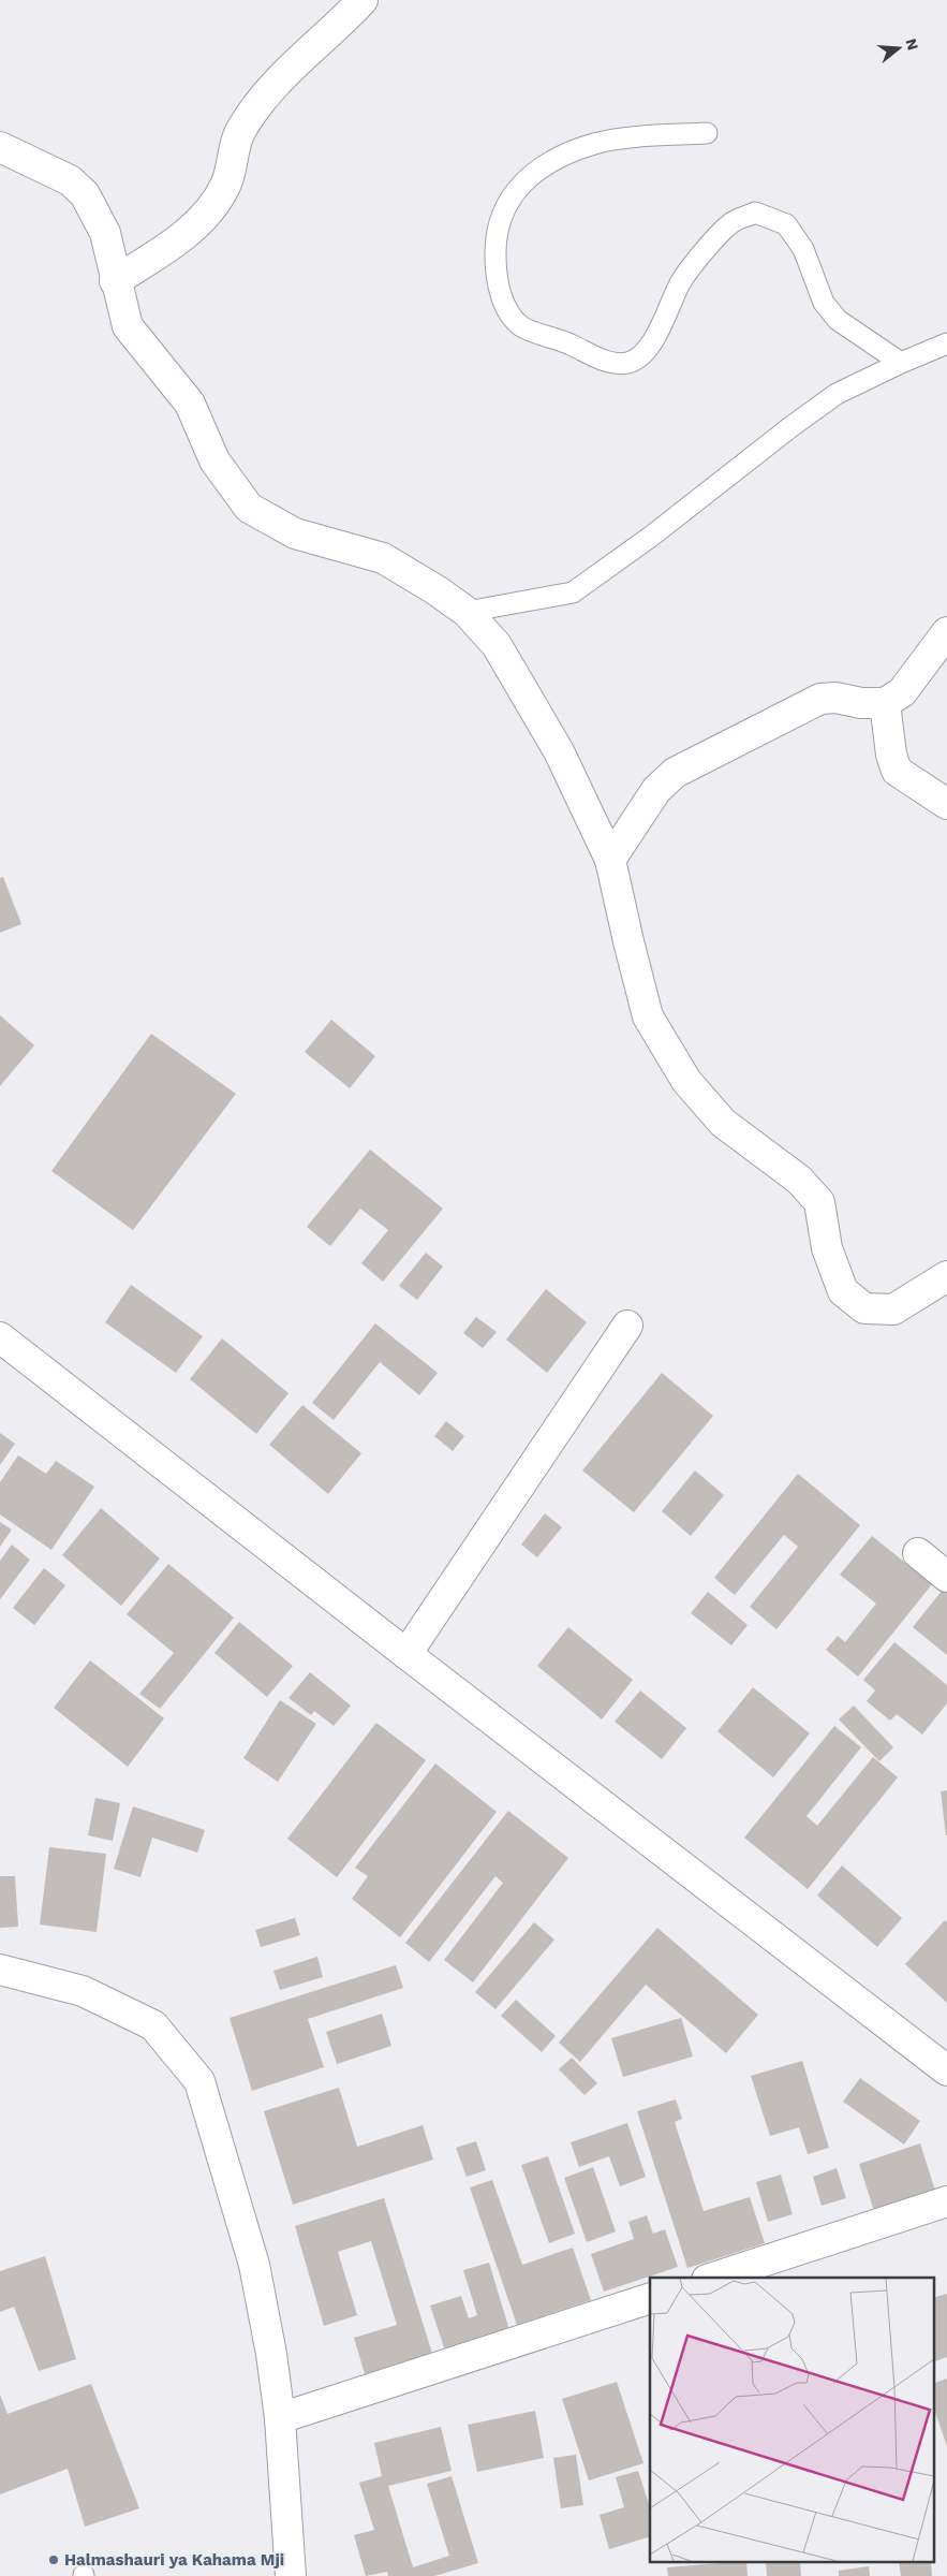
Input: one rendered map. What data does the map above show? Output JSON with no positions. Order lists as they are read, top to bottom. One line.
{"places":["Halmashauri ya Kahama Mji"],"north":"right"}
